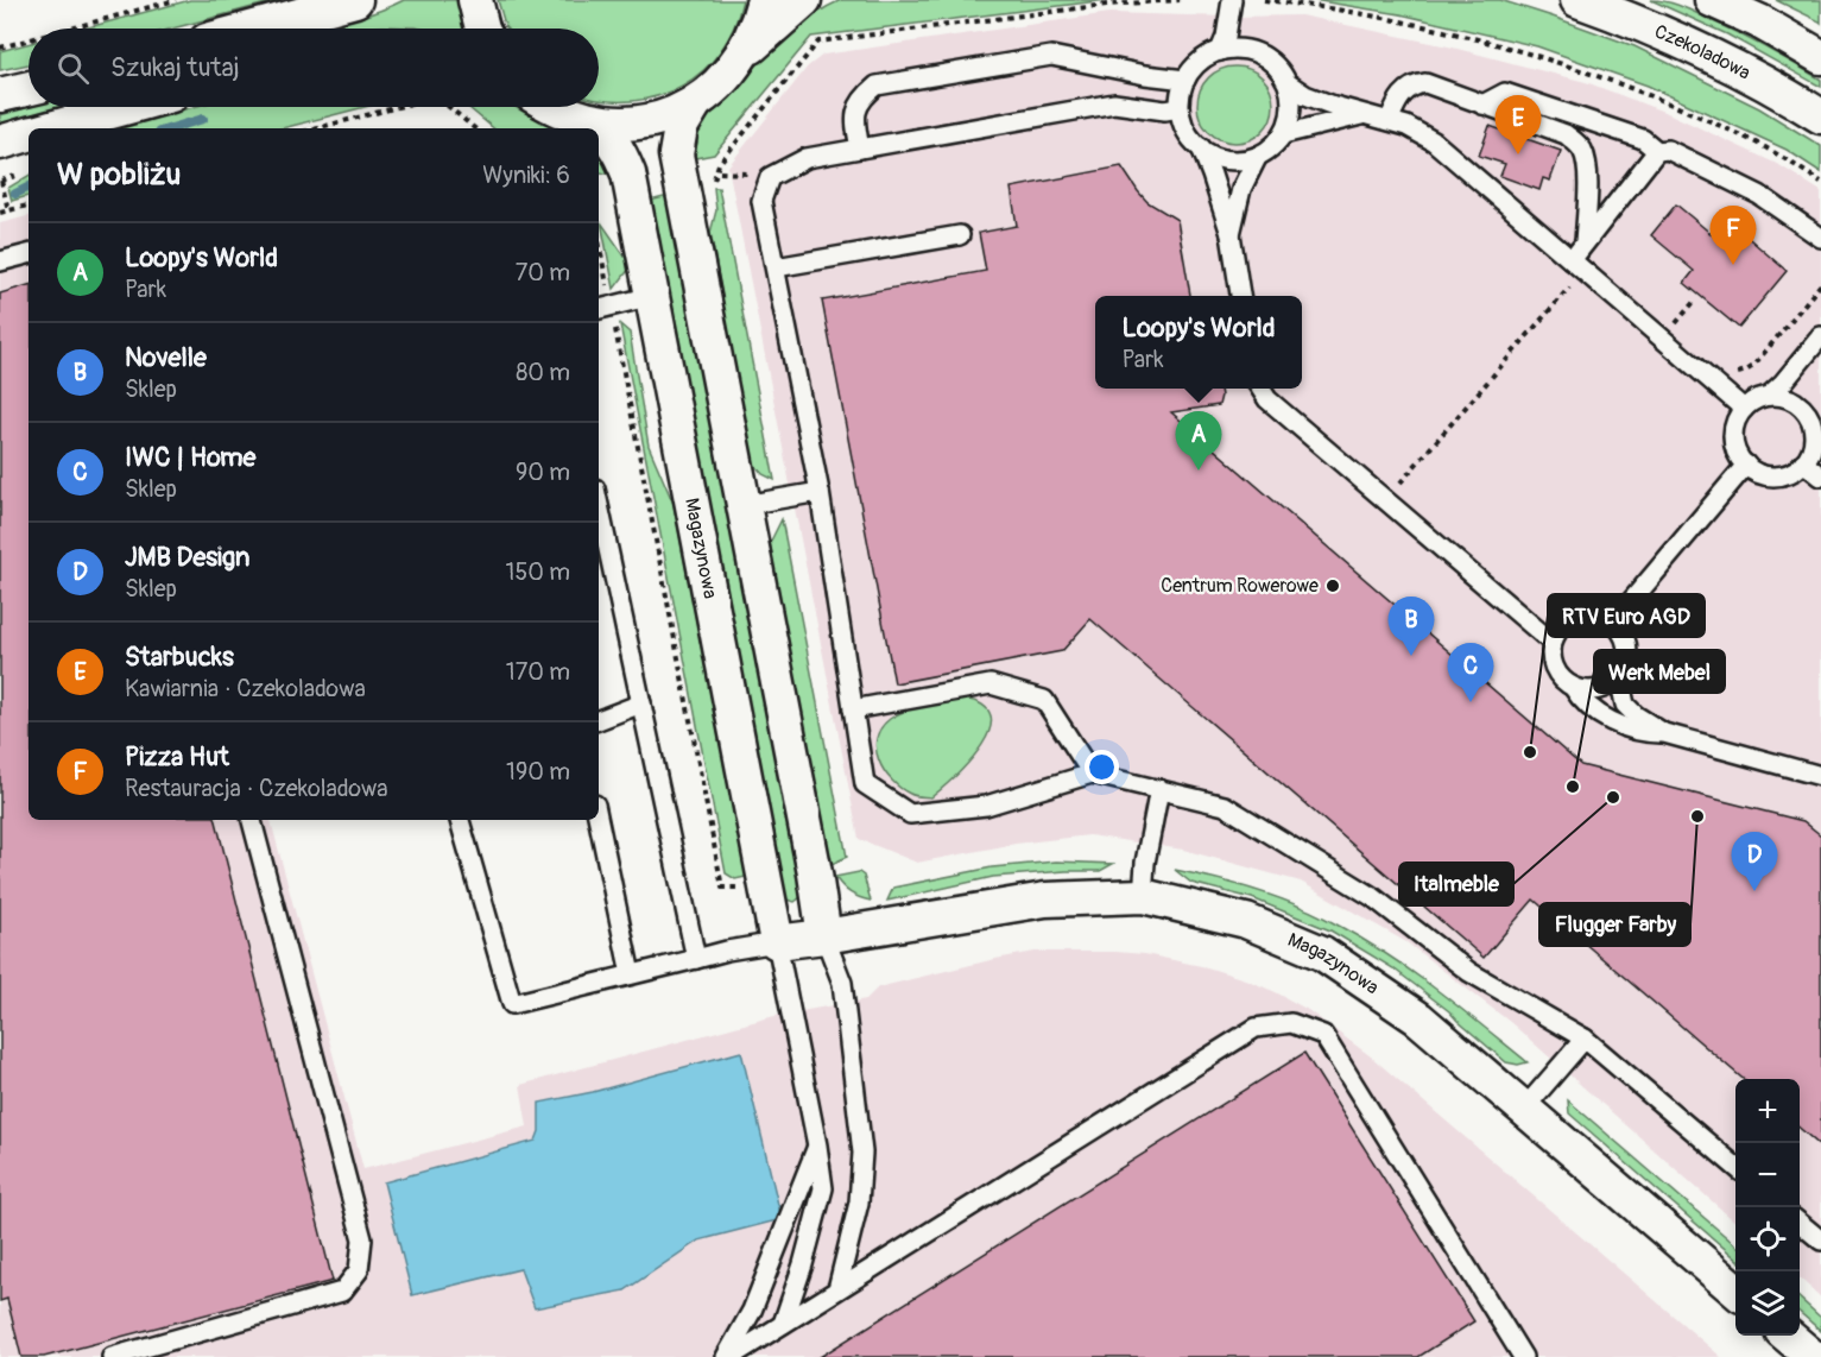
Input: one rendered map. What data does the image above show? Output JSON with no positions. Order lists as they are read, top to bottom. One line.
{"streets":{"street":["Czekoladowa","Magazynowa"]},"places":["Centrum Rowerowe","RTV Euro AGD","Werk Mebel","Italmeble","Flugger Farby"],"page":{"search":"Szukaj tutaj","pins":["E","F","A","B","C","D"],"heading":["W pobliżu","Wyniki: 6"],"list":[{"mark":"A","name":"Loopy's World","note":"Park","value":"70 m"},{"mark":"B","name":"Novelle","note":"Sklep","value":"80 m"},{"mark":"C","name":"IWC | Home","note":"Sklep","value":"90 m"},{"mark":"D","name":"JMB Design","note":"Sklep","value":"150 m"},{"mark":"E","name":"Starbucks","note":"Kawiarnia · Czekoladowa","value":"170 m"},{"mark":"F","name":"Pizza Hut","note":"Restauracja · Czekoladowa","value":"190 m"}],"popup":["Loopy's World","Park"],"map_buttons":["+","−"]}}
